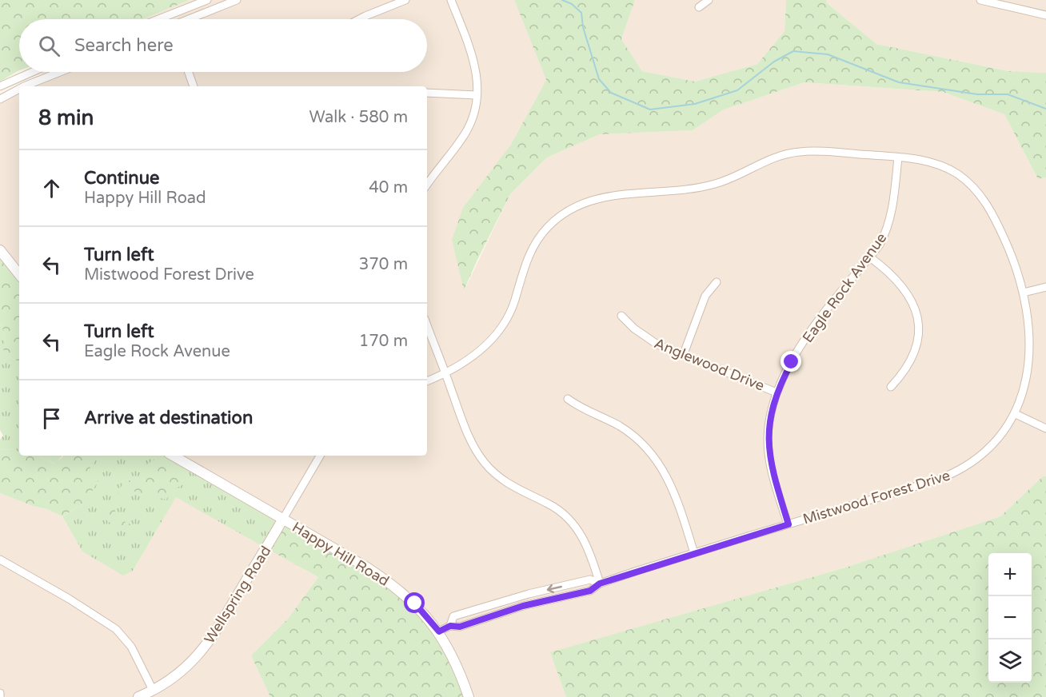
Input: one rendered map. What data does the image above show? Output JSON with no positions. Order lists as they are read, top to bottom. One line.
{"streets":{"street":["Eagle Rock Avenue","Anglewood Drive","Mistwood Forest Drive","Happy Hill Road","Wellspring Road"]},"crossings":[["Eagle Rock Avenue","Anglewood Drive"],["Eagle Rock Avenue","Mistwood Forest Drive"],["Mistwood Forest Drive","Happy Hill Road"],["Happy Hill Road","Wellspring Road"]],"page":{"search":"Search here","heading":["8 min","Walk · 580 m"],"list":[["Continue","Happy Hill Road","40 m"],["Turn left","Mistwood Forest Drive","370 m"],["Turn left","Eagle Rock Avenue","170 m"],"Arrive at destination"],"map_buttons":["+","−"]}}
